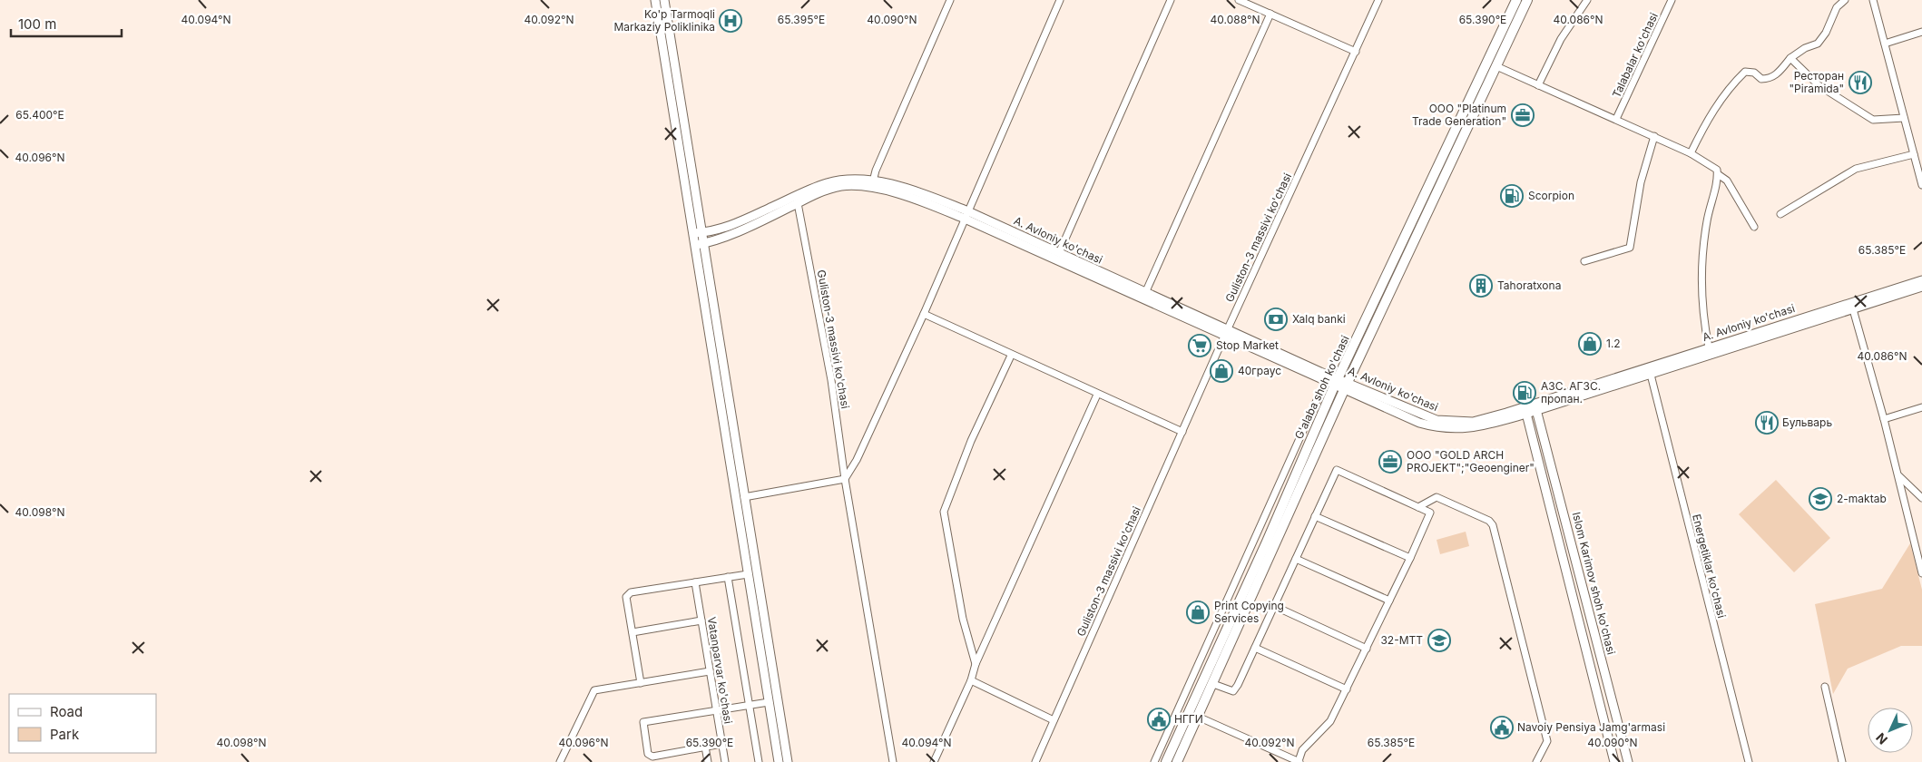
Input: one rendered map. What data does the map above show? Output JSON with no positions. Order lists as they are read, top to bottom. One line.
{"streets":{"main road":["G'alaba shoh ko'chasi"],"street":["Talabalar ko'chasi","Guliston-3 massivi ko'chasi","A. Avloniy ko'chasi","Energetiklar ko'chasi","Islom Karimov shoh ko'chasi","Vatanparvar ko'chasi"]},"crossings":[["Guliston-3 massivi ko'chasi","A. Avloniy ko'chasi"],["A. Avloniy ko'chasi","G'alaba shoh ko'chasi"],["A. Avloniy ko'chasi","Energetiklar ko'chasi"],["A. Avloniy ko'chasi","Islom Karimov shoh ko'chasi"]],"places":{"hospital":["Ko'p Tarmoqli Markaziy Poliklinika"],"restaurant":["Ресторан \"Piramida\"","Бульварь"],"office":["OOO \"Platinum Trade Generation\"","ООО \"GOLD ARCH PROJEKT\";\"Geoenginer\""],"fuel station":["Scorpion","АЗС. АГЗС. пропан."],"building":["Tahoratxona"],"bank":["Xalq banki"],"shop":["1.2","40граус","Print Copying Services"],"supermarket":["Stop Market"],"school or university":["2-maktab","32-MTT"],"public building":["НГГИ","Navoiy Pensiya Jamg'armasi"]},"legend":["Road","Park"],"scale_bar":"100 m","north":"bottom left","coordinates":["65.395°E","65.390°E","40.094°N","40.092°N","40.090°N","40.088°N","40.086°N","65.400°E","40.096°N","65.385°E","40.098°N"]}
